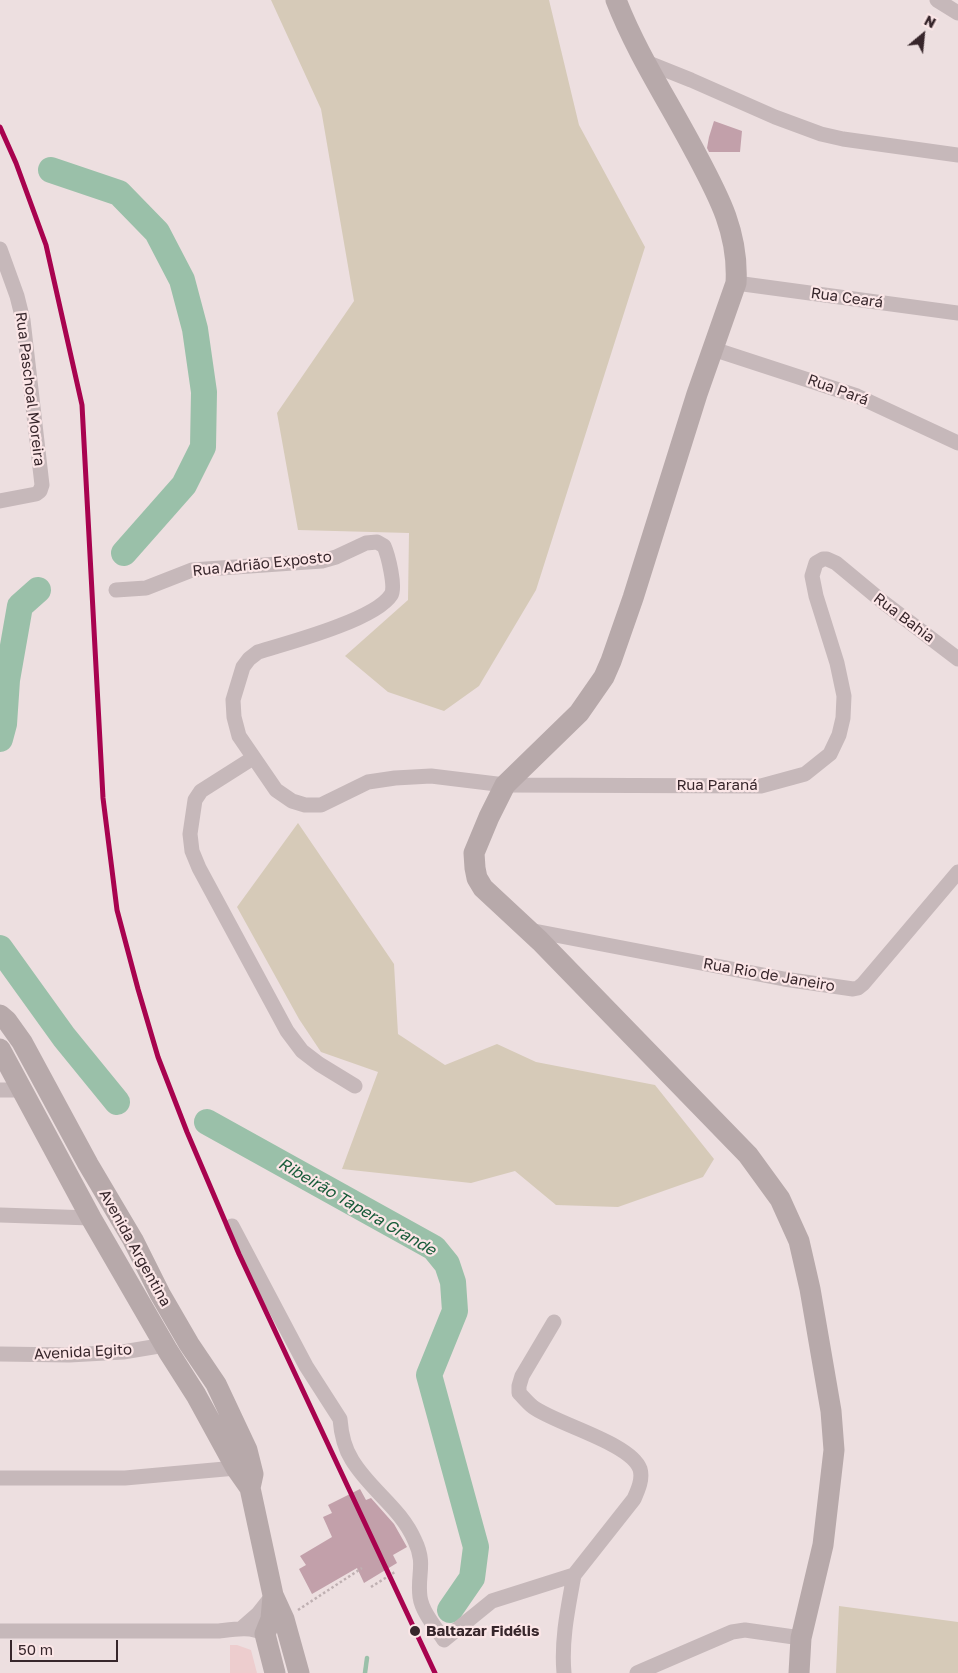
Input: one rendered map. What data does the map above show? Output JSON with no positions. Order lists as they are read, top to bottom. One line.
{"streets":{"main road":["Avenida Argentina"],"street":["Rua Ceará","Rua Paschoal Moreira","Rua Pará","Rua Adrião Exposto","Rua Bahia","Rua Paraná","Rua Rio de Janeiro","Avenida Egito"]},"crossings":[["Rua Adrião Exposto","Rua Paraná"],["Rua Bahia","Rua Paraná"],["Avenida Argentina","Avenida Egito"]],"water":["Ribeirão Tapera Grande"],"places":["Baltazar Fidélis"],"scale_bar":"50 m","north":"top right"}
